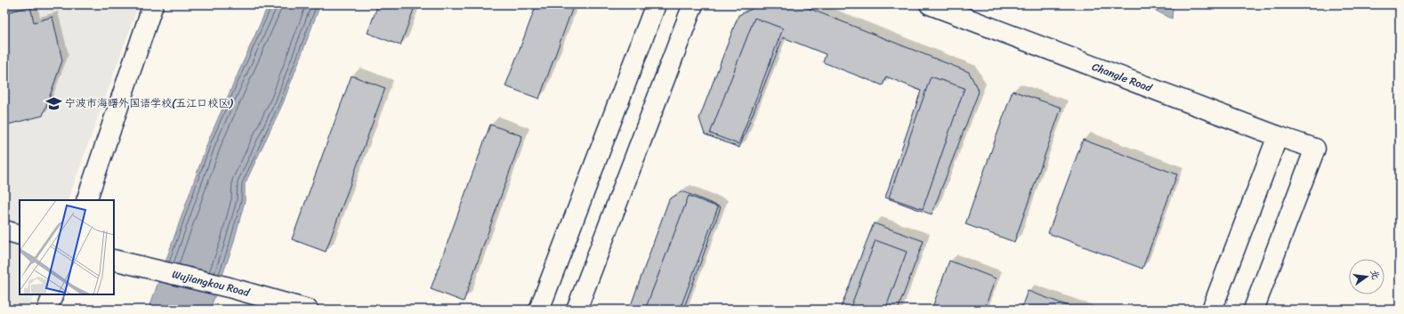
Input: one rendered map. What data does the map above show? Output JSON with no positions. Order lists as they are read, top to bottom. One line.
{"streets":{"street":["Changle Road","Wujiangkou Road"]},"places":{"school or university":["宁波市海曙外国语学校(五江口校区)"]},"north":"right"}
